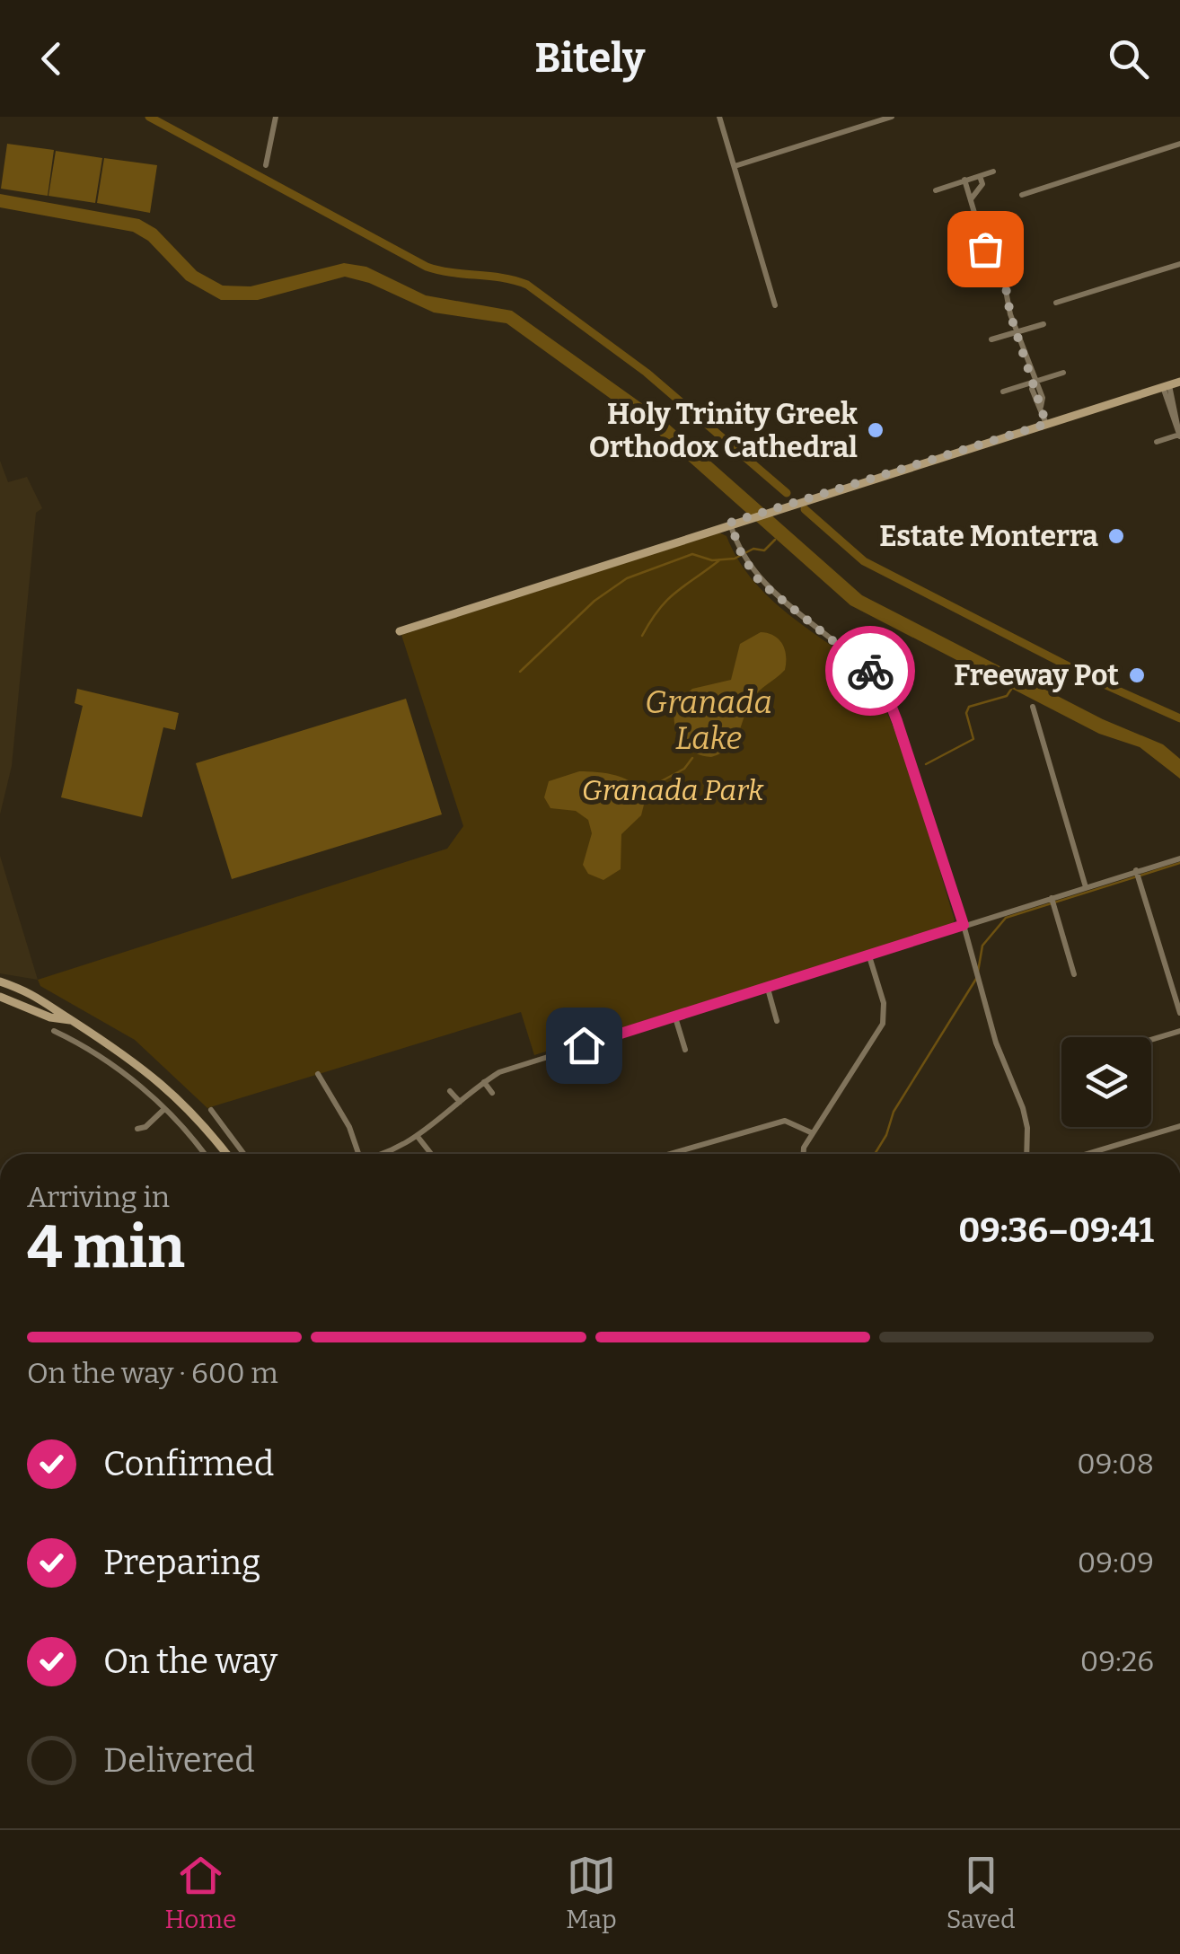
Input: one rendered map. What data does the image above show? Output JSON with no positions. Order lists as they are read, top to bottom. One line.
{"water":["Granada Lake"],"parks":["Granada Park"],"places":["Holy Trinity Greek Orthodox Cathedral","Estate Monterra","Freeway Pot"],"page":{"header":"Bitely","heading":["4 min","Arriving in","09:36–09:41"],"bar":"On the way · 600 m","list":[["Confirmed","09:08"],["Preparing","09:09"],["On the way","09:26"],"Delivered"],"tabs":["Home","Map","Saved"]}}
